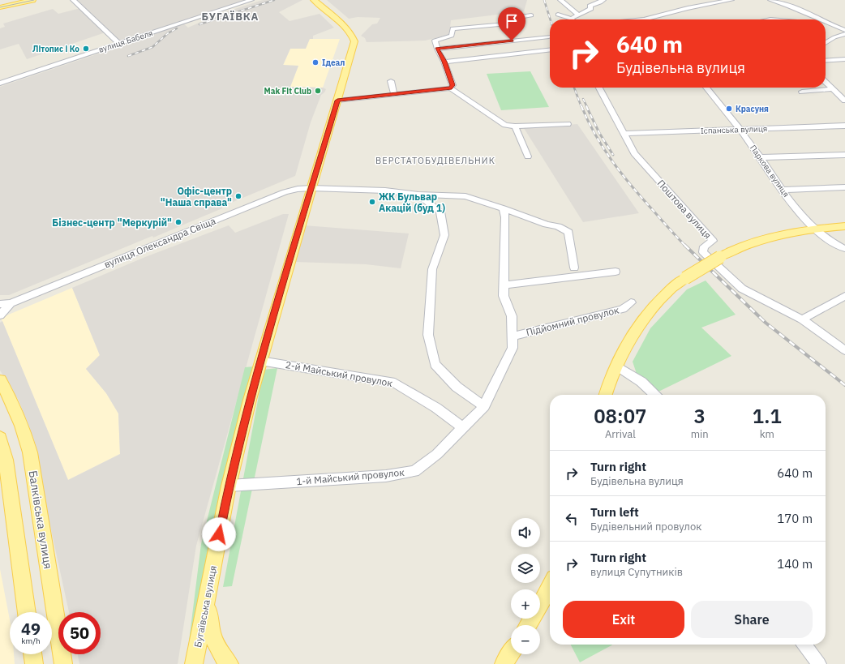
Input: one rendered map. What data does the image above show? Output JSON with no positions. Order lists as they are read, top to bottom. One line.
{"streets":{"main road":["Балківська вулиця","Бугаївська вулиця"],"street":["вулиця Бабеля","Іспанська вулиця","Паркова вулиця","Поштова вулиця","вулиця Олександра Свіща","Підйомний провулок","2-й Майський провулок","1-й Майський провулок"]},"crossings":[["Іспанська вулиця","Паркова вулиця"],["Іспанська вулиця","Поштова вулиця"],["вулиця Олександра Свіща","Бугаївська вулиця"],["2-й Майський провулок","1-й Майський провулок"],["2-й Майський провулок","Бугаївська вулиця"],["1-й Майський провулок","Бугаївська вулиця"]],"districts":["БУГАЇВКА","ВЕРСТАТОБУДІВЕЛЬНИК"],"places":["Літопис і Ко","Ідеал","Mak Fit Club","Красуня","Офіс-центр \"Наша справа\"","ЖК Бульвар Акацій (буд 1)","Бізнес-центр \"Меркурій\""],"page":{"turn":["640 m","Будівельна вулиця"],"eta":["08:07","Arrival","3","min","1.1","km"],"list":[{"name":"Turn right","note":"Будівельна вулиця","value":"640 m"},{"name":"Turn left","note":"Будівельний провулок","value":"170 m"},{"name":"Turn right","note":"вулиця Супутників","value":"140 m"}],"map_buttons":["+","−"],"buttons":["Exit","Share"],"speed":"49 km/h","limit":"50"}}
